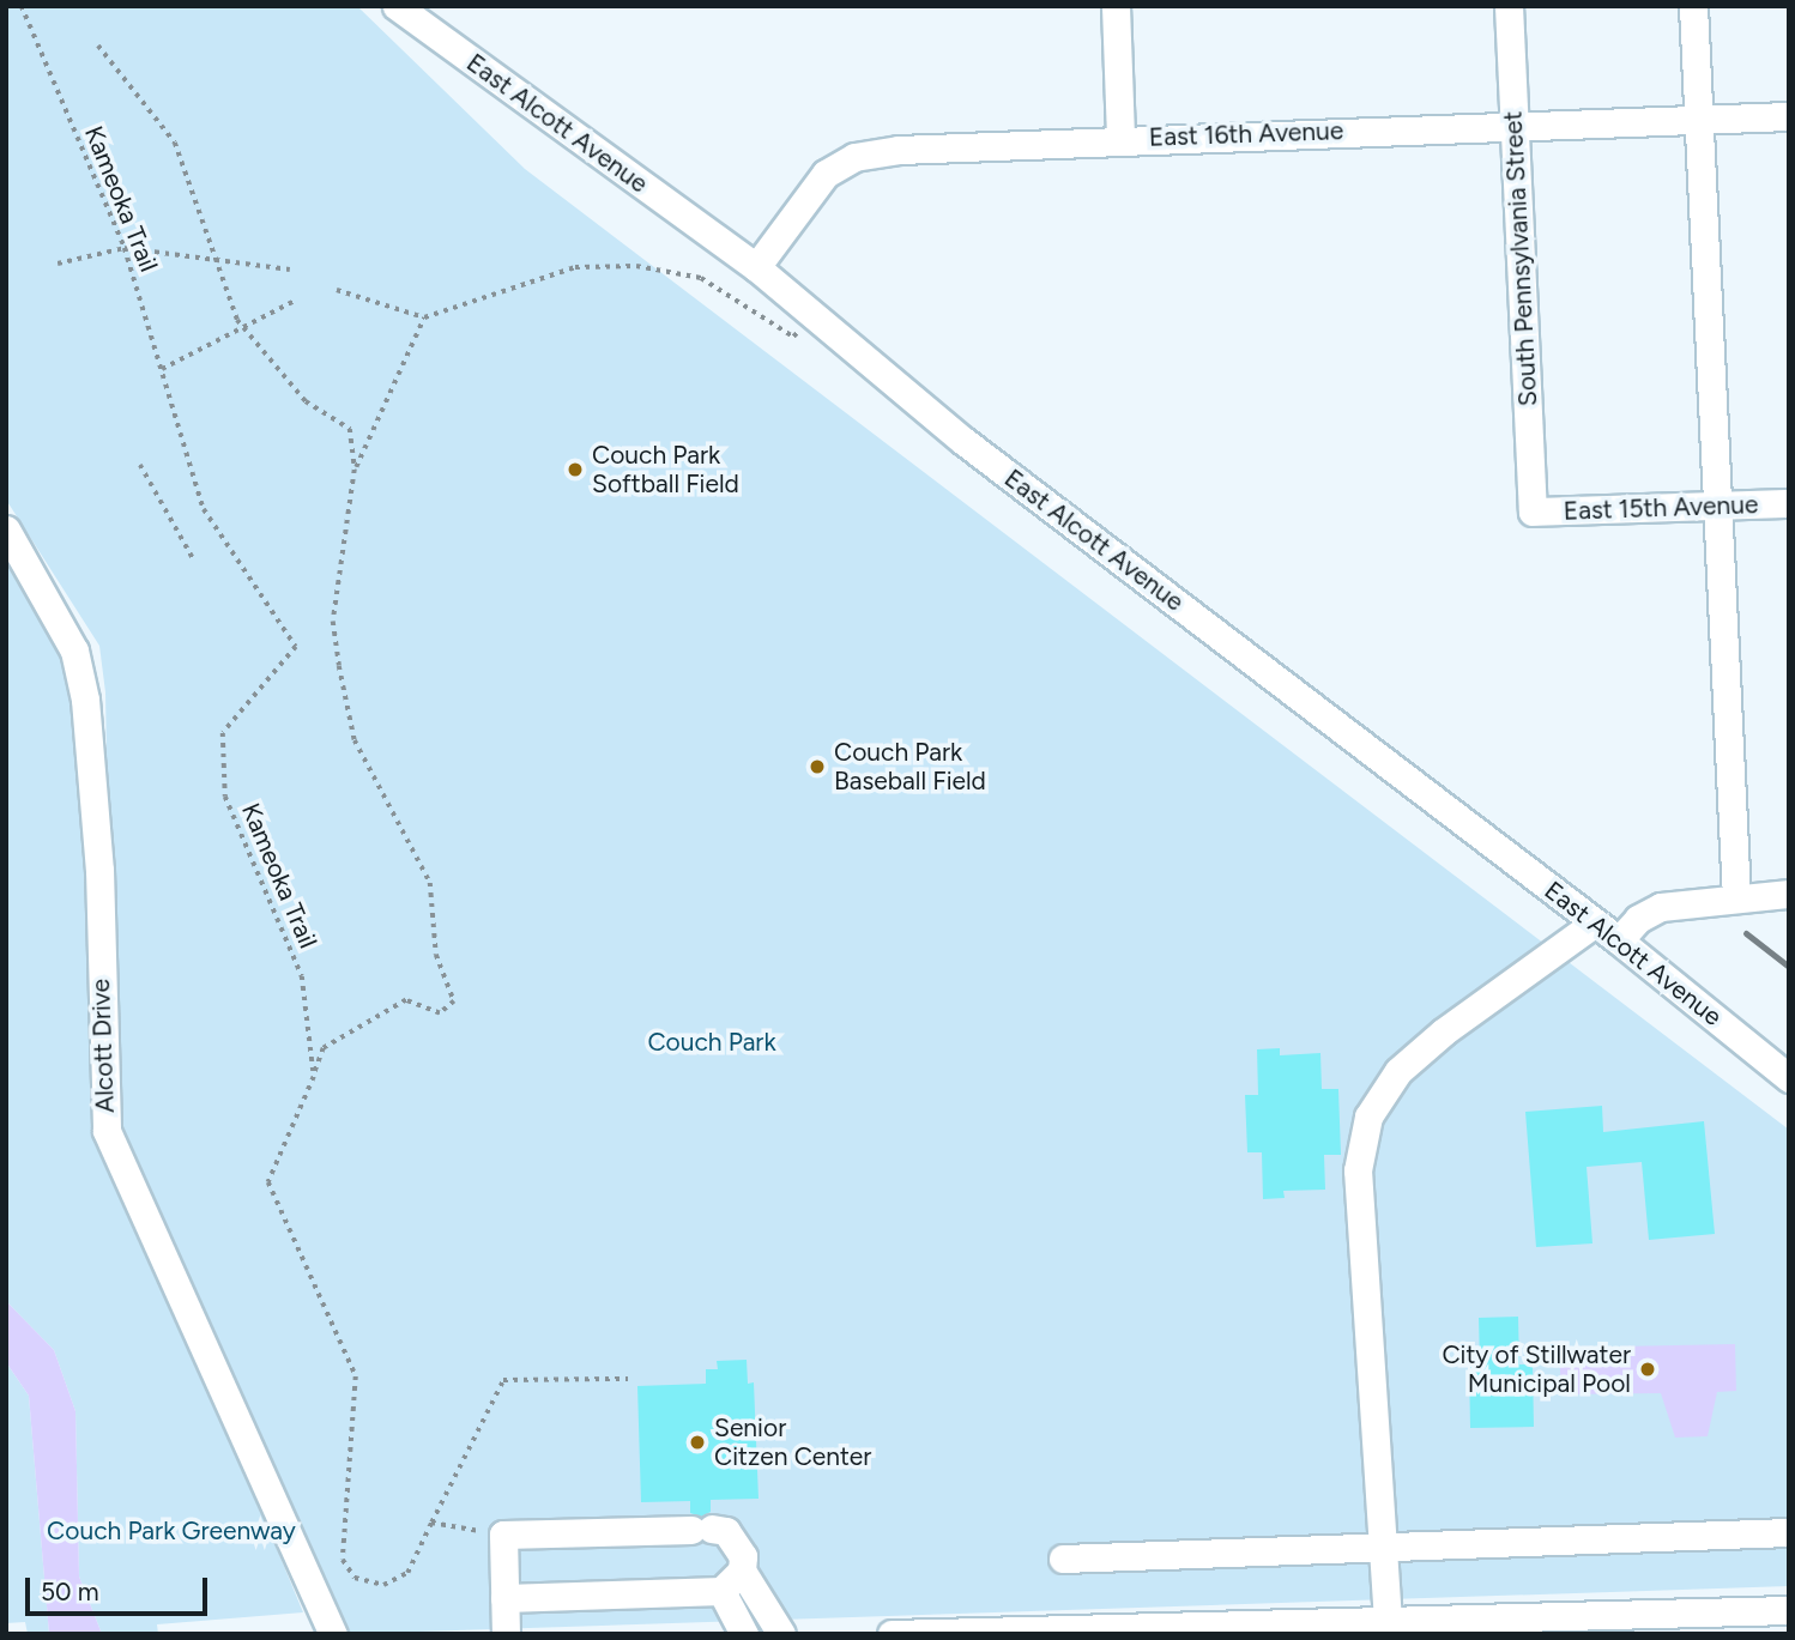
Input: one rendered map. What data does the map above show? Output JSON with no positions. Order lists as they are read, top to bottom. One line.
{"streets":{"street":["East Alcott Avenue","East 16th Avenue","South Pennsylvania Street","East 15th Avenue","Alcott Drive"],"path":["Kameoka Trail"]},"crossings":[["East Alcott Avenue","East 16th Avenue"],["East 16th Avenue","South Pennsylvania Street"],["South Pennsylvania Street","East 15th Avenue"]],"parks":["Couch Park","Couch Park Greenway"],"places":["Couch Park Softball Field","Couch Park Baseball Field","City of Stillwater Municipal Pool","Senior Citzen Center"],"scale_bar":"50 m"}
